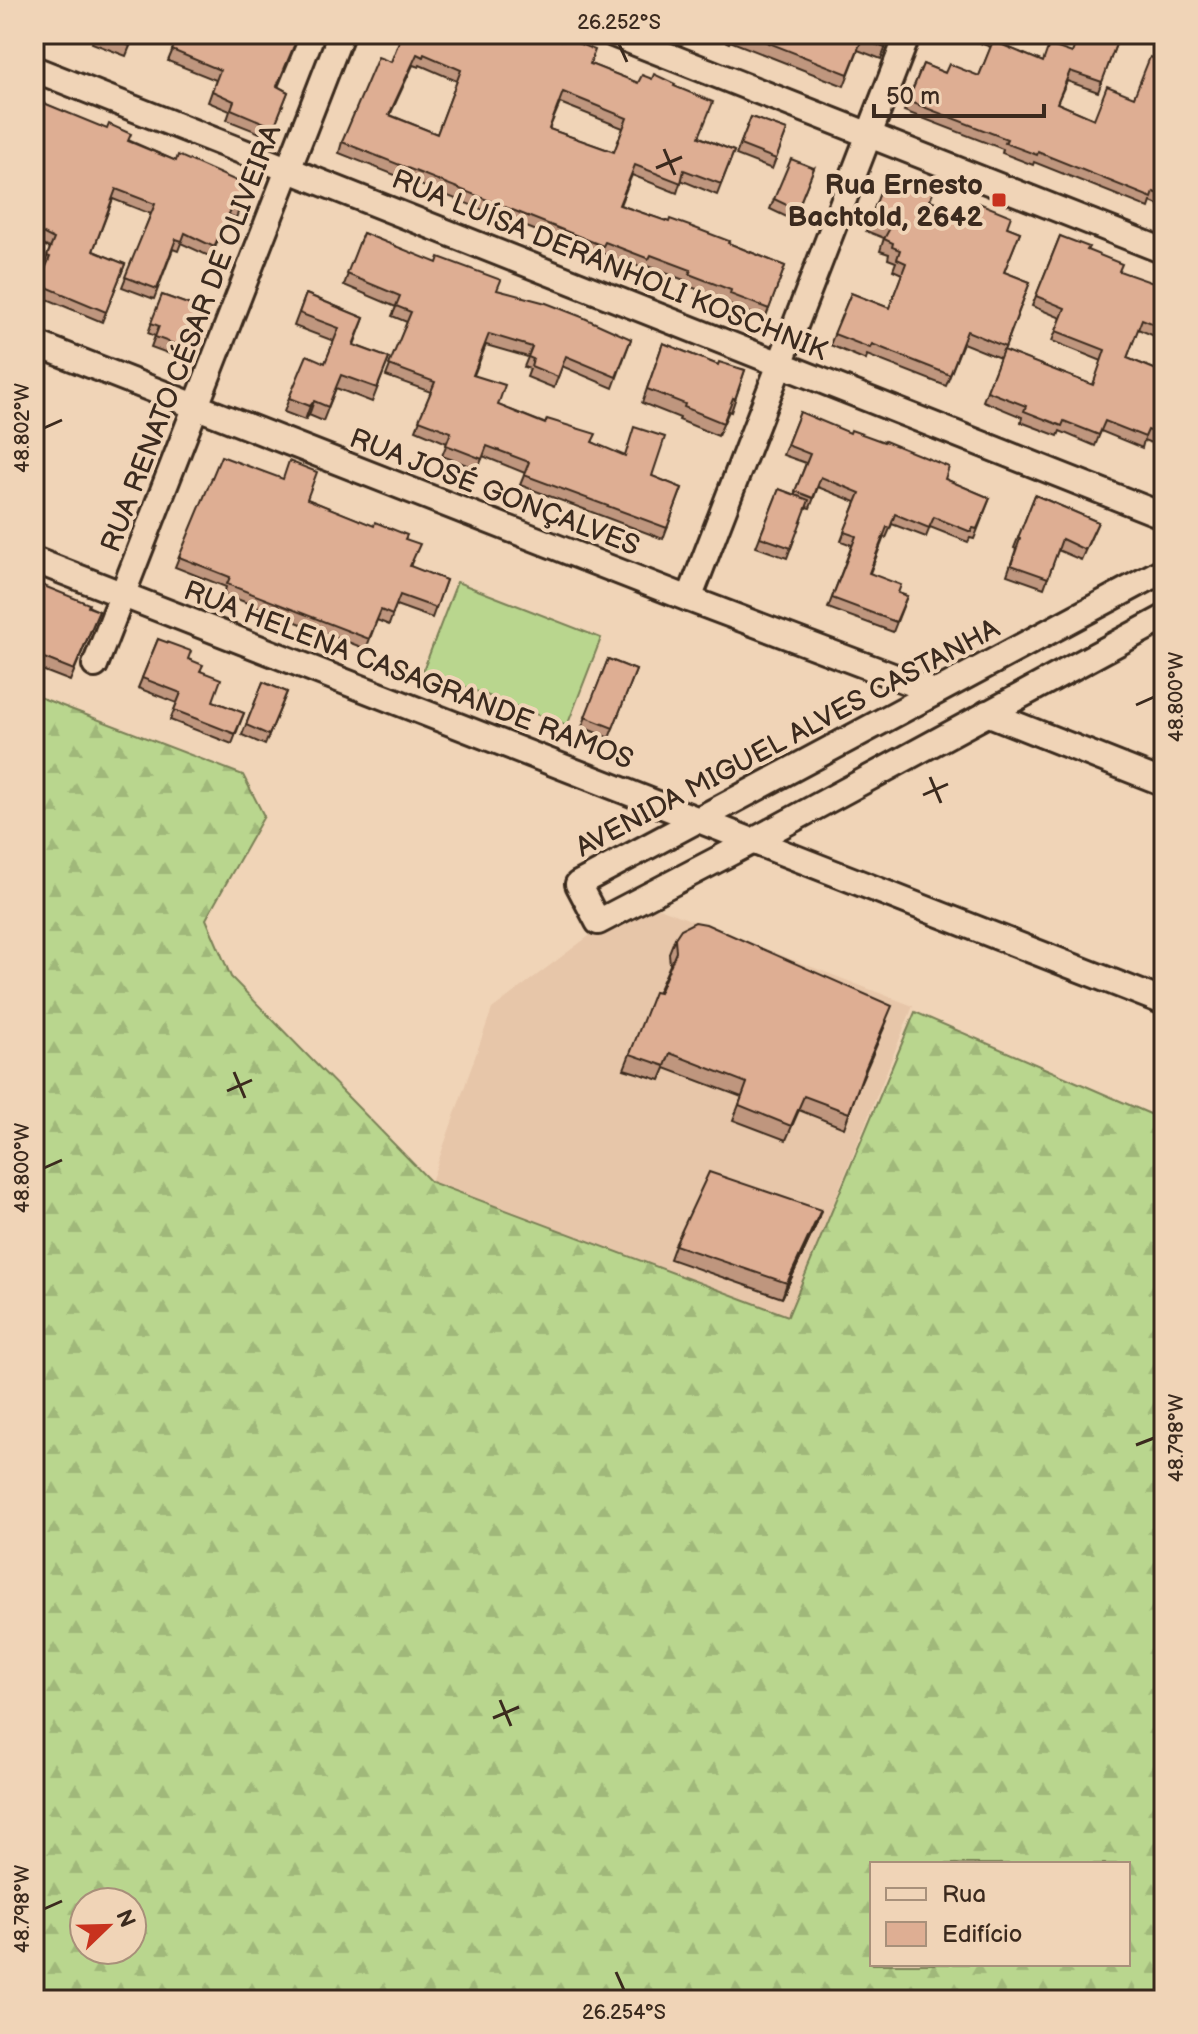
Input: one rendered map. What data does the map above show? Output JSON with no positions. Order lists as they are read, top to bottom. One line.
{"streets":{"street":["RUA LUÍSA DERANHOLI KOSCHNIK","RUA RENATO CÉSAR DE OLIVEIRA","RUA JOSÉ GONÇALVES","RUA HELENA CASAGRANDE RAMOS","AVENIDA MIGUEL ALVES CASTANHA"]},"crossings":[["RUA LUÍSA DERANHOLI KOSCHNIK","RUA RENATO CÉSAR DE OLIVEIRA"],["RUA RENATO CÉSAR DE OLIVEIRA","RUA JOSÉ GONÇALVES"],["RUA RENATO CÉSAR DE OLIVEIRA","RUA HELENA CASAGRANDE RAMOS"],["RUA JOSÉ GONÇALVES","AVENIDA MIGUEL ALVES CASTANHA"],["RUA HELENA CASAGRANDE RAMOS","AVENIDA MIGUEL ALVES CASTANHA"]],"places":{"transit":["Rua Ernesto Bachtold, 2642"]},"legend":["Rua","Edifício"],"scale_bar":"50 m","north":"top right","coordinates":["26.252°S","48.802°W","48.800°W","48.798°W","26.254°S"]}
